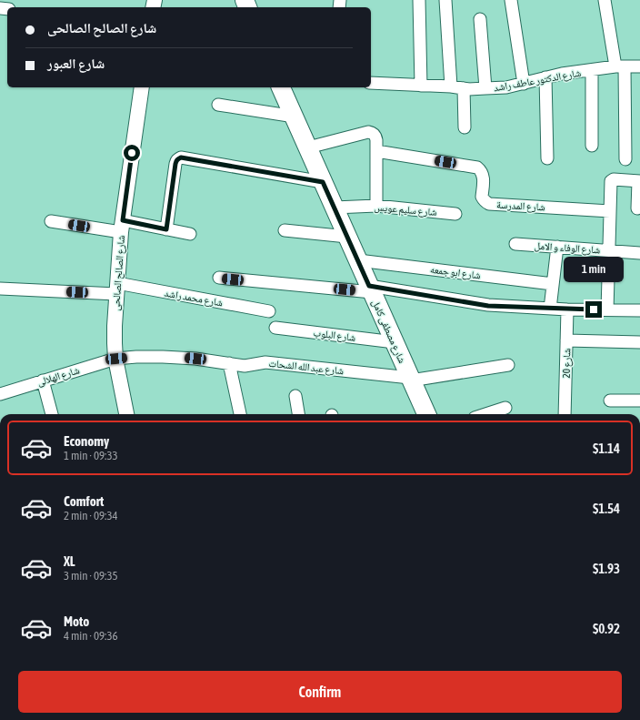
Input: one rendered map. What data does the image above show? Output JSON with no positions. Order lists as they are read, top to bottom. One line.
{"streets":{"main road":["شارع مصطفى كامل"],"street":["شارع الدكتور عاطف راشد","شارع المدرسة","شارع سليم عويس","شارع الوفاء و الامل","شارع ابو جمعه","شارع الصالح الصالحى","شارع محمد راشد","شارع البلوب","شارع 20","شارع عبد الله الشحات","شارع الهلالى"]},"crossings":[["شارع سليم عويس","شارع مصطفى كامل"],["شارع ابو جمعه","شارع مصطفى كامل"],["شارع الصالح الصالحى","شارع محمد راشد"],["شارع الصالح الصالحى","شارع عبد الله الشحات"],["شارع الصالح الصالحى","شارع الهلالى"],["شارع مصطفى كامل","شارع البلوب"],["شارع مصطفى كامل","شارع عبد الله الشحات"],["شارع عبد الله الشحات","شارع الهلالى"]],"page":{"banner":["شارع الصالح الصالحى","شارع العبور"],"bubble":"1 min","list":[{"name":"Economy","note":"1 min · 09:33","value":"$1.14"},{"name":"Comfort","note":"2 min · 09:34","value":"$1.54"},{"name":"XL","note":"3 min · 09:35","value":"$1.93"},{"name":"Moto","note":"4 min · 09:36","value":"$0.92"}],"buttons":"Confirm"}}
